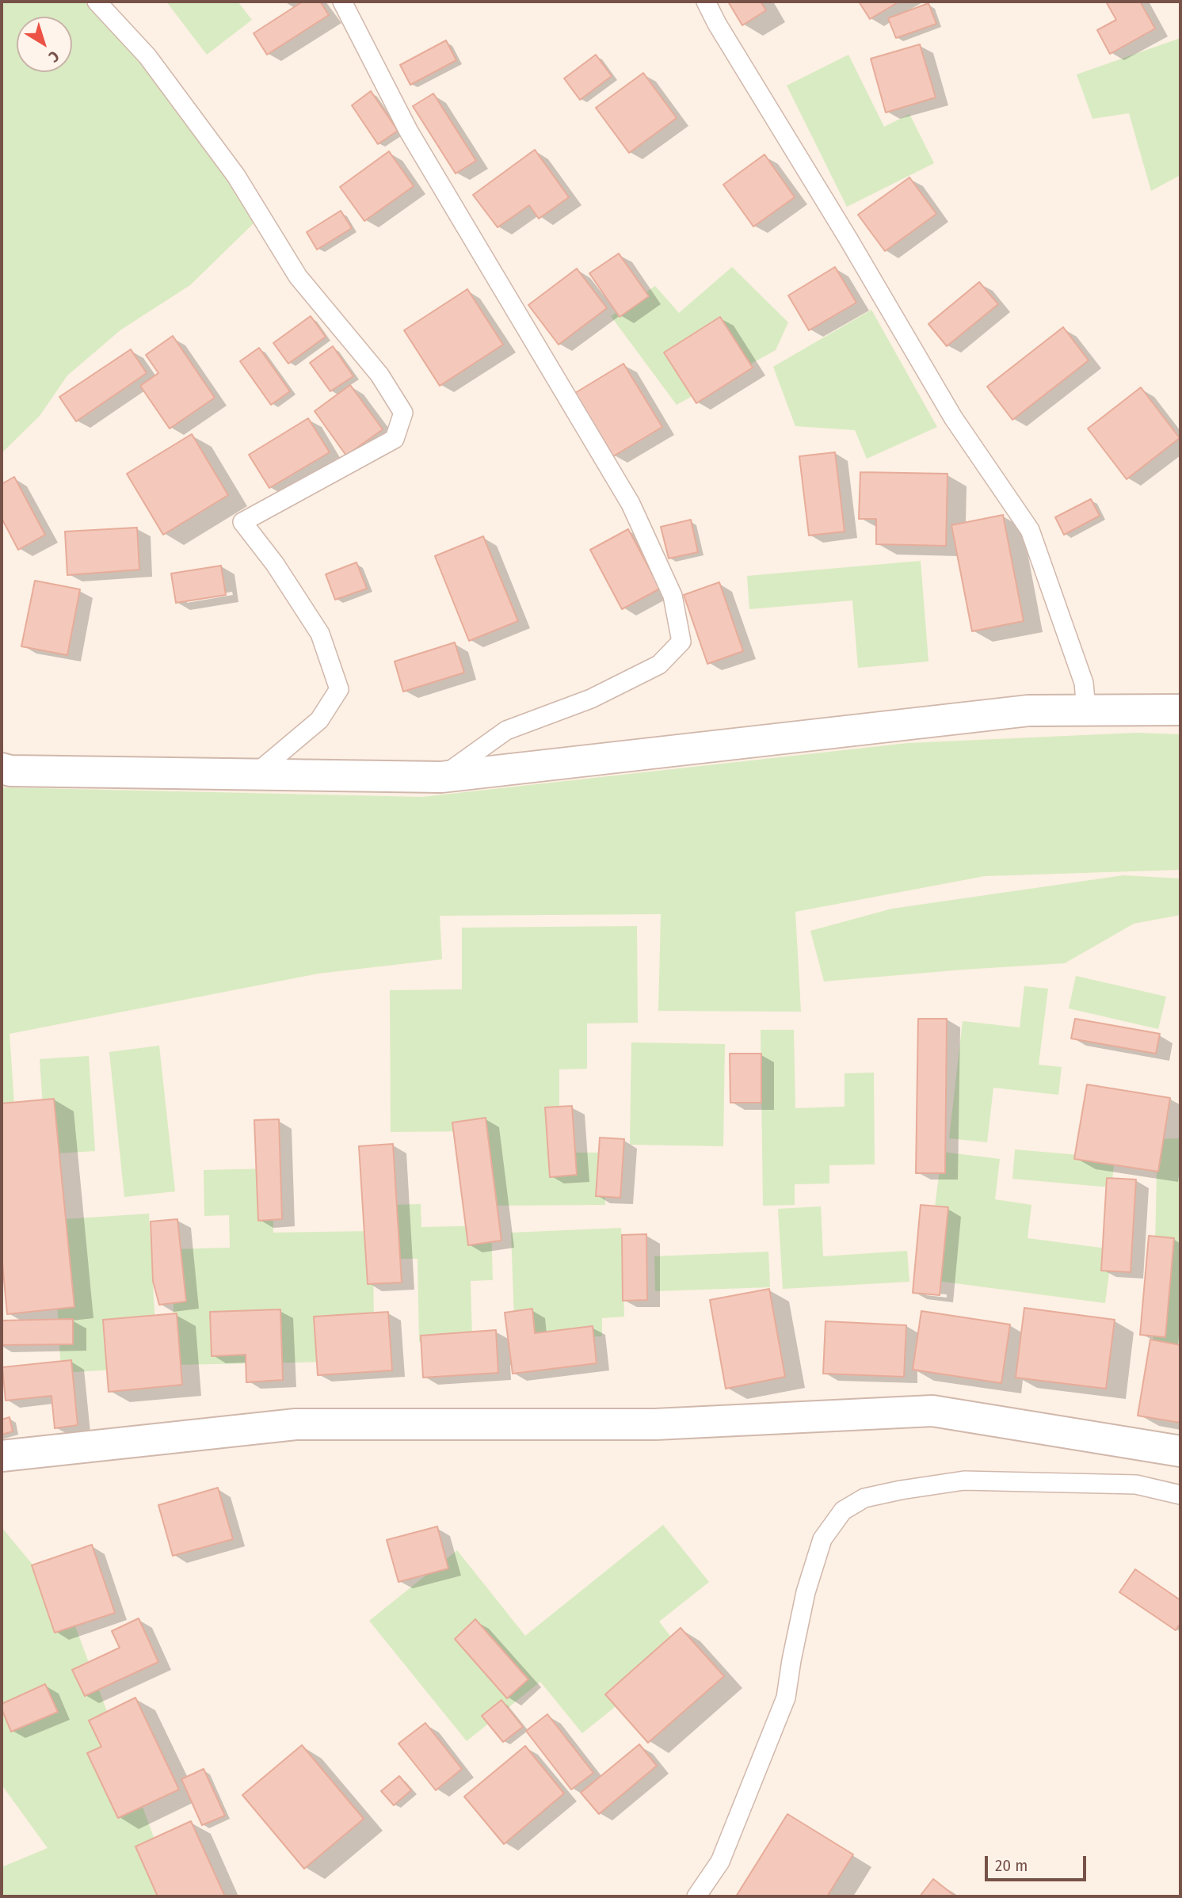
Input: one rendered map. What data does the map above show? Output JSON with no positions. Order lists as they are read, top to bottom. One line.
{"scale_bar":"20 m","north":"bottom right"}
